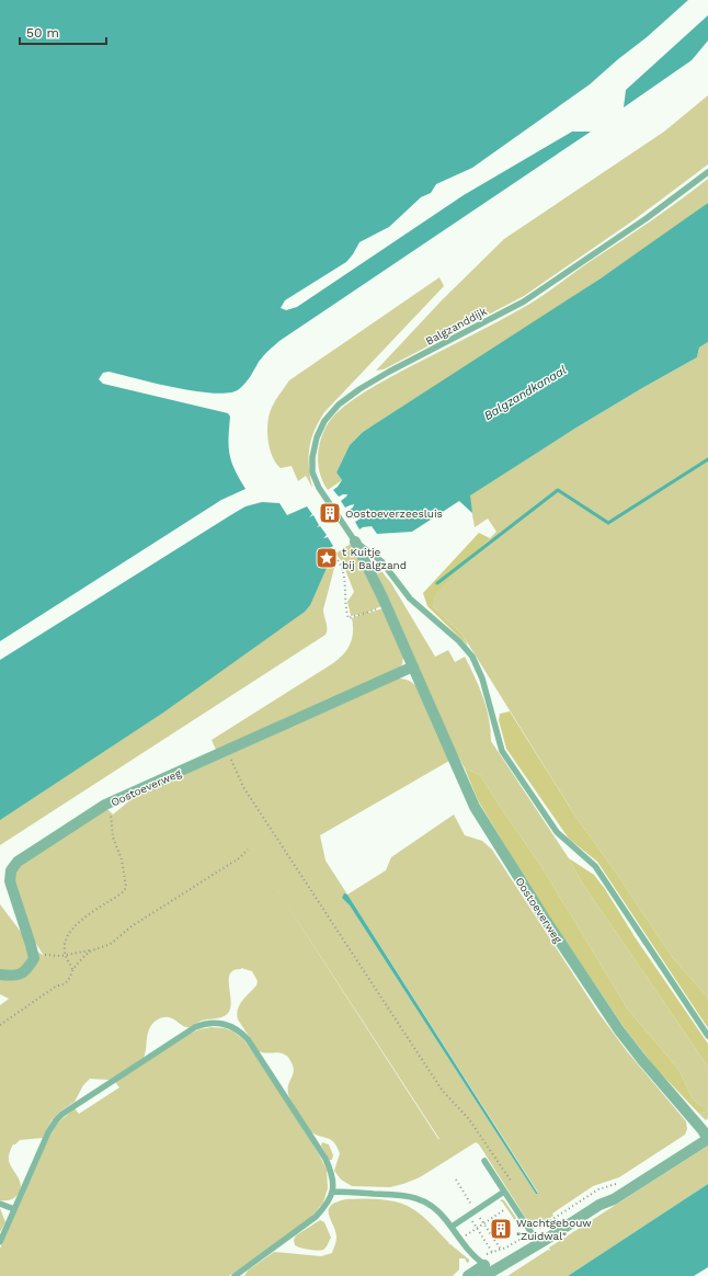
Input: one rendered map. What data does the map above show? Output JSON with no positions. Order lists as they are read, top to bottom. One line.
{"streets":{"street":["Oostoeverweg"],"lane":["Balgzanddijk"]},"crossings":[["Balgzanddijk","Oostoeverweg"]],"water":["Balgzandkanaal"],"places":{"building":["Oostoeverzeesluis","Wachtgebouw \"Zuidwal\""],"place":["t Kuitje bij Balgzand"]},"scale_bar":"50 m"}
